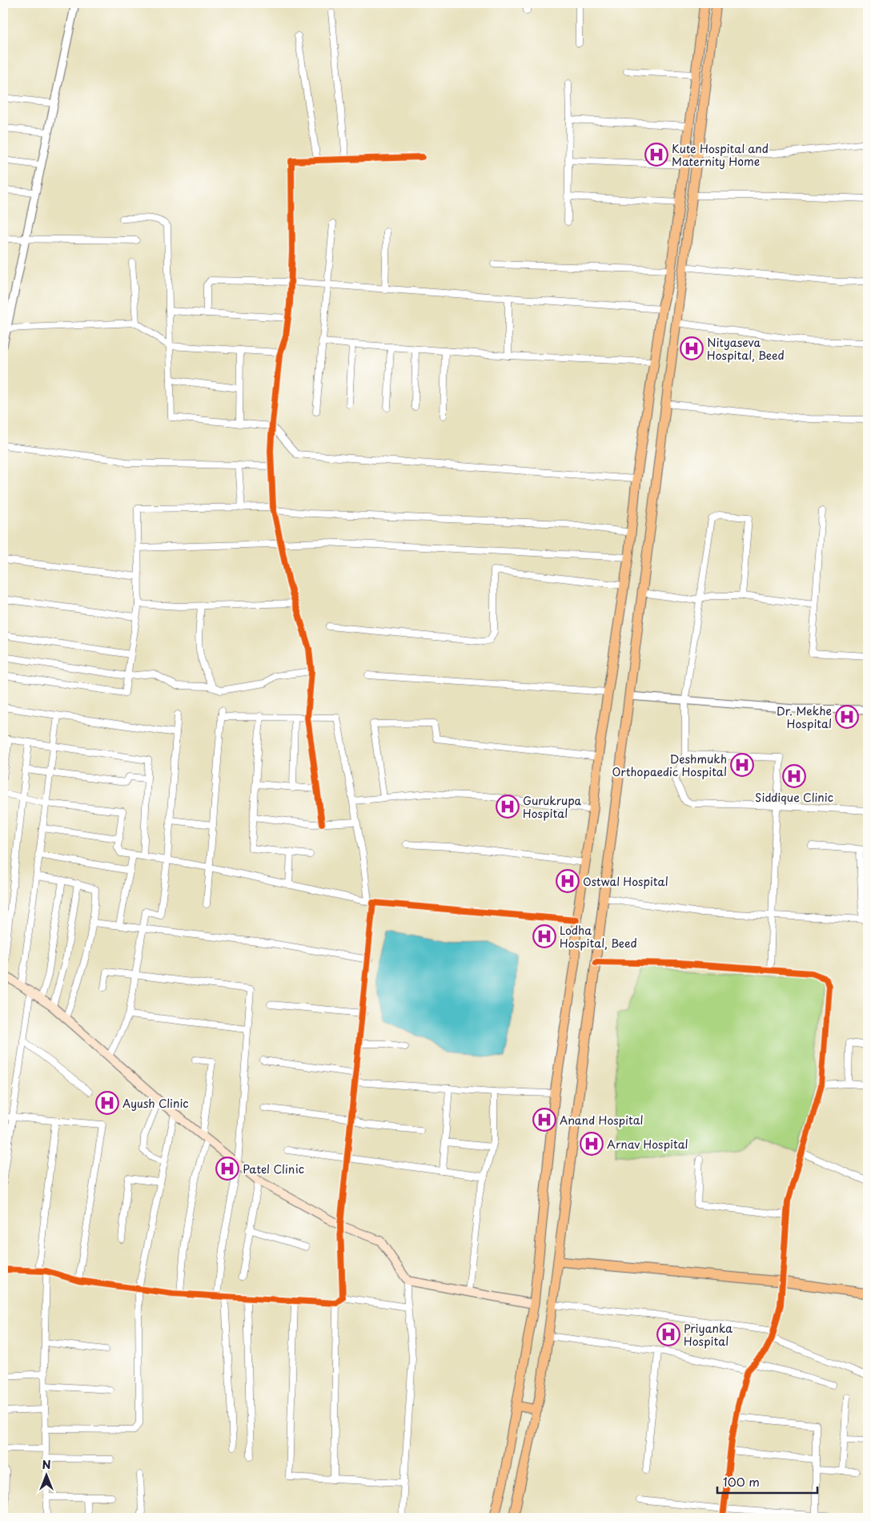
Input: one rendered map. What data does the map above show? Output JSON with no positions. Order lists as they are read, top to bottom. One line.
{"places":{"hospital":["Kute Hospital and Maternity Home","Nityaseva Hospital, Beed","Dr. Mekhe Hospital","Deshmukh Orthopaedic Hospital","Siddique Clinic","Gurukrupa Hospital","Ostwal Hospital","Lodha Hospital, Beed","Ayush Clinic","Anand Hospital","Arnav Hospital","Patel Clinic","Priyanka Hospital"]},"scale_bar":"100 m","north":"top"}
